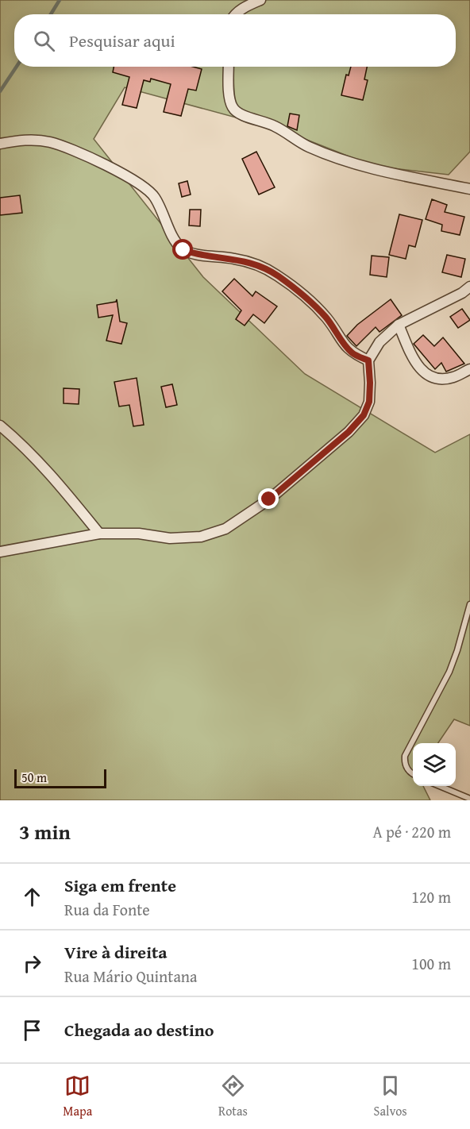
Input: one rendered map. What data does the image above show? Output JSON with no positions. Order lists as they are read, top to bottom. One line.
{"scale_bar":"50 m","page":{"search":"Pesquisar aqui","scale":"50 m","heading":["3 min","A pé · 220 m"],"list":[["Siga em frente","Rua da Fonte","120 m"],["Vire à direita","Rua Mário Quintana","100 m"],"Chegada ao destino"],"nav":["Mapa","Rotas","Salvos"]}}
